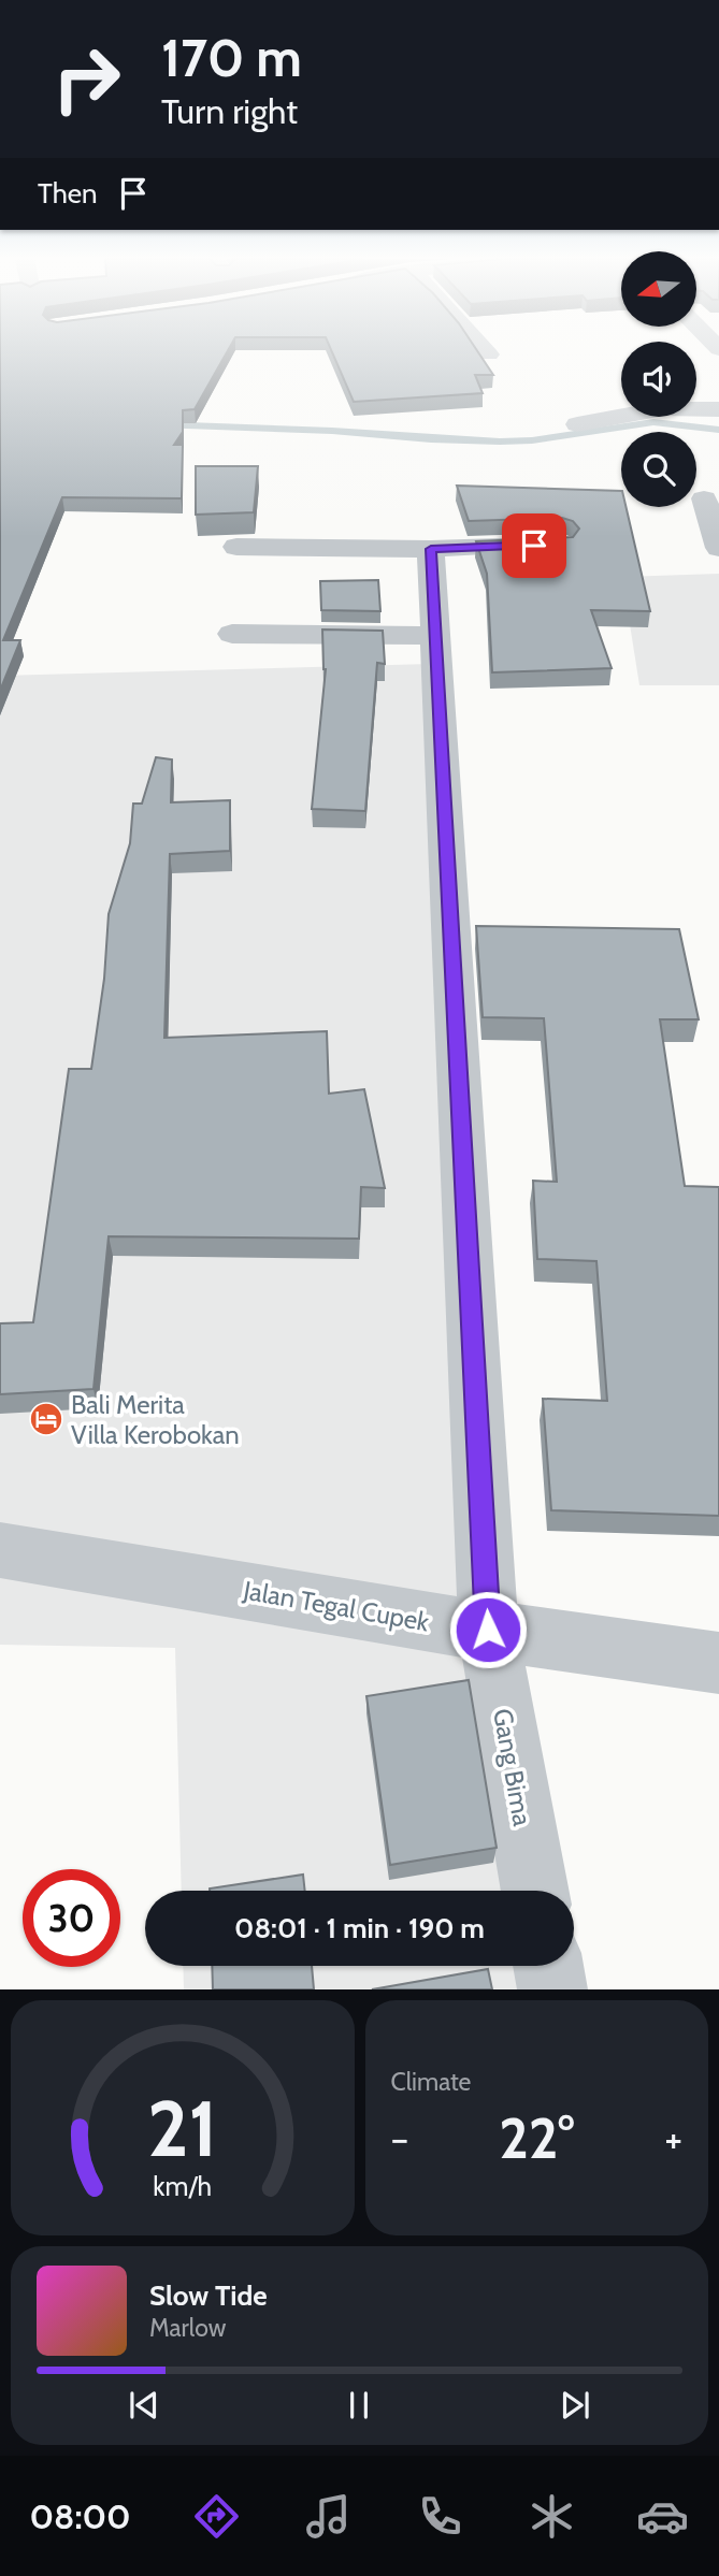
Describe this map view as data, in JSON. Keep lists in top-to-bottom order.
{
  "streets": {
    "street": ["Jalan Tegal Cupek", "Gang Bima"]
  },
  "crossings": [
    ["Jalan Tegal Cupek", "Gang Bima"]
  ],
  "places": {
    "hotel": ["Bali Merita Villa Kerobokan"]
  },
  "north": "left",
  "page": {
    "turn": ["170 m", "Turn right"],
    "then": "Then",
    "limit": "30",
    "trip": "08:01 · 1 min · 190 m",
    "tile": "Climate",
    "heat": ["−", "22°", "+"],
    "song": ["Slow Tide", "Marlow"],
    "tabs": "08:00",
    "gauge": ["21", "km/h"]
  }
}
